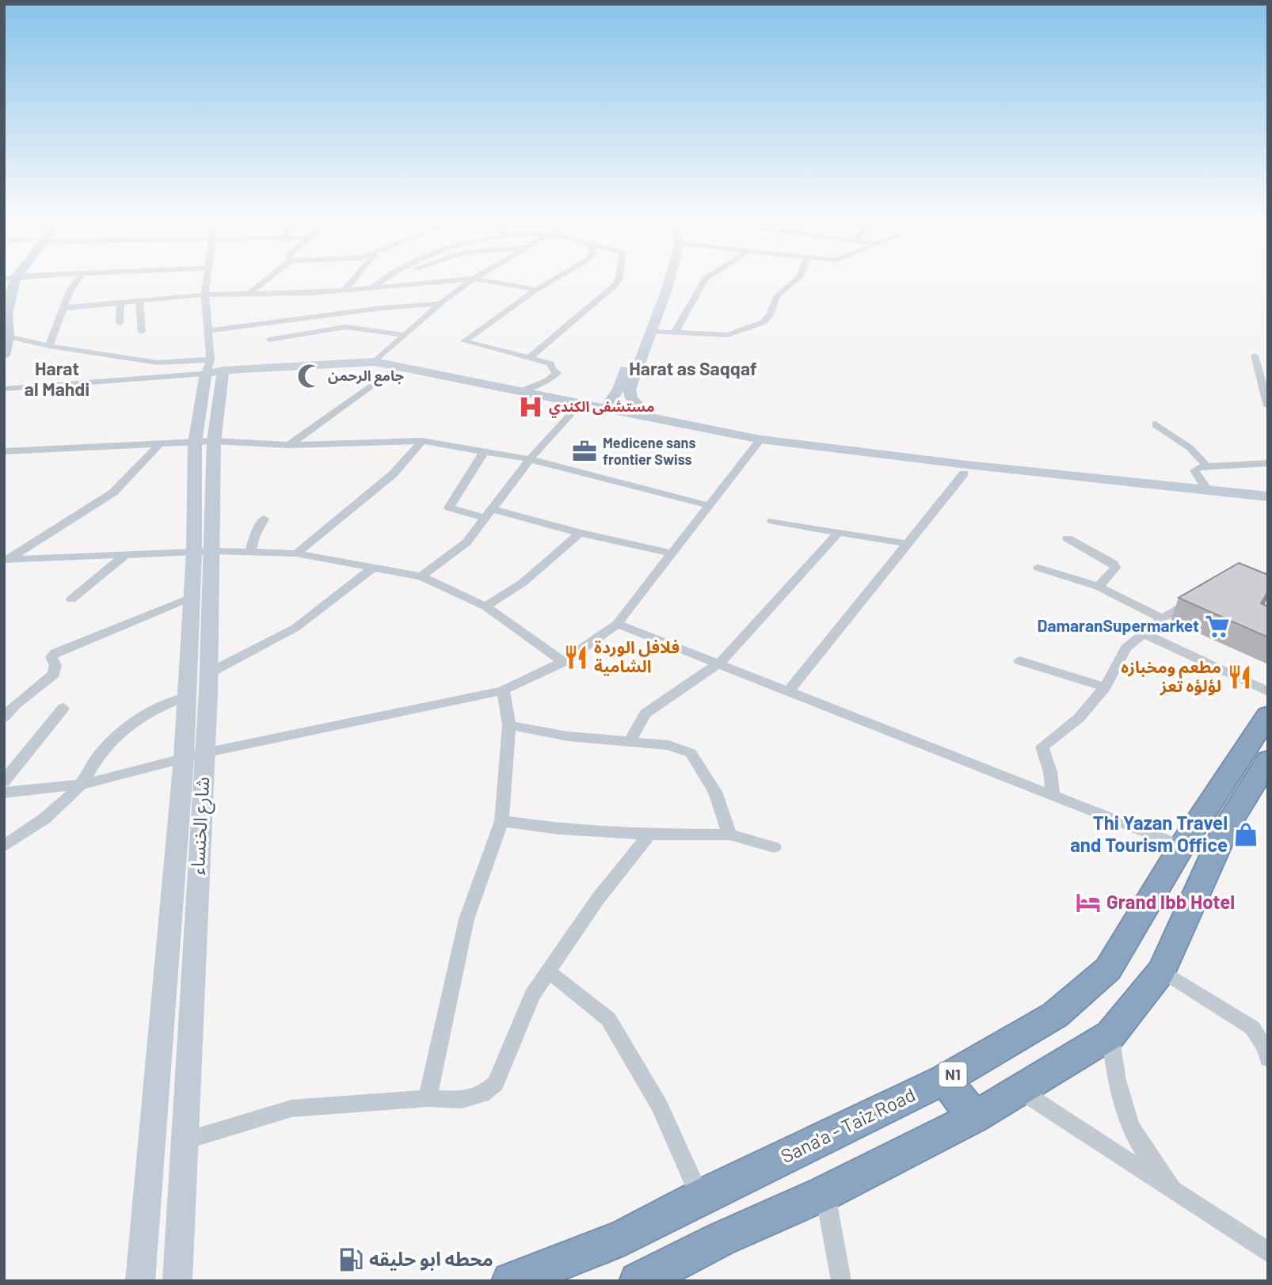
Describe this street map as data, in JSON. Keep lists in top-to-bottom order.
{
  "streets": {
    "highway": ["N1", "Sana'a - Taiz Road"],
    "street": ["شارع الخنساء"]
  },
  "districts": ["Harat al Mahdi", "Harat as Saqqaf"],
  "places": {
    "mosque": ["جامع الرحمن"],
    "hospital": ["مستشفى الكندي"],
    "office": ["Medicene sans frontier Swiss"],
    "supermarket": ["DamaranSupermarket"],
    "restaurant": ["فلافل الوردة الشامية", "مطعم ومخبازه لؤلؤه تعز"],
    "shop": ["Thi Yazan Travel and Tourism Office"],
    "hotel": ["Grand Ibb Hotel"],
    "fuel station": ["محطه ابو حليقه"]
  }
}
